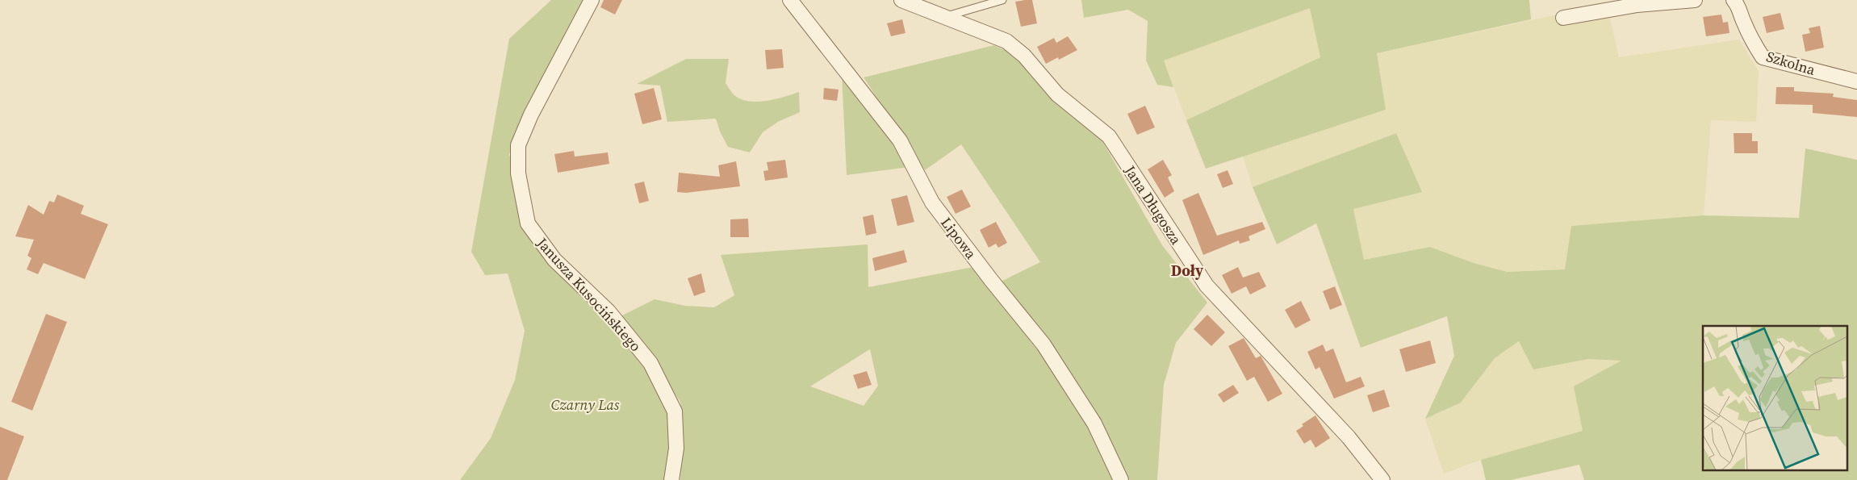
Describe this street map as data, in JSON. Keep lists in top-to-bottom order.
{
  "streets": {
    "street": [
      "Szkolna",
      "Jana Długosza",
      "Lipowa",
      "Janusza Kusocińskiego"
    ]
  },
  "districts": ["Doły"],
  "parks": ["Czarny Las"]
}
